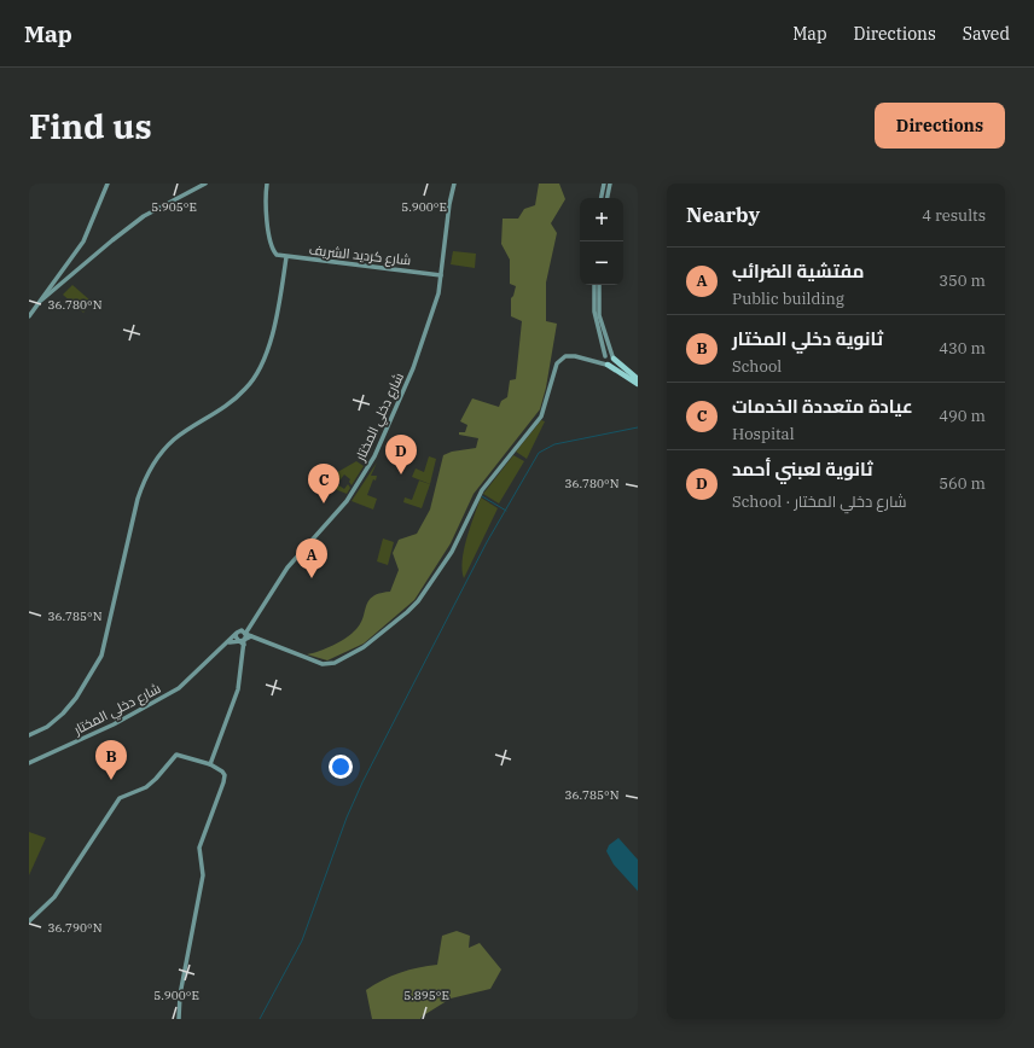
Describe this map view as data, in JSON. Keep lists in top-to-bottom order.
{
  "streets": {
    "street": ["شارع كرديد الشريف", "شارع دخلي المختار"]
  },
  "crossings": [
    ["شارع كرديد الشريف", "شارع دخلي المختار"]
  ],
  "page": {
    "header": "Map",
    "nav": ["Map", "Directions", "Saved"],
    "buttons": "Directions",
    "title": "Find us",
    "heading": ["Nearby", "4 results"],
    "map_buttons": ["+", "−"],
    "list": [
      {
        "mark": "A",
        "name": "مفتشية الضرائب",
        "note": "Public building",
        "value": "350 m"
      },
      {
        "mark": "B",
        "name": "ثانوية دخلي المختار",
        "note": "School",
        "value": "430 m"
      },
      {
        "mark": "C",
        "name": "عيادة متعددة الخدمات",
        "note": "Hospital",
        "value": "490 m"
      },
      {
        "mark": "D",
        "name": "ثانوية لعبني أحمد",
        "note": "School · شارع دخلي المختار",
        "value": "560 m"
      }
    ],
    "pins": [
      "D",
      "C",
      "A",
      "B"
    ]
  },
  "coordinates": [
    "5.905°E",
    "5.900°E",
    "36.780°N",
    "36.785°N",
    "36.790°N",
    "5.895°E"
  ]
}
